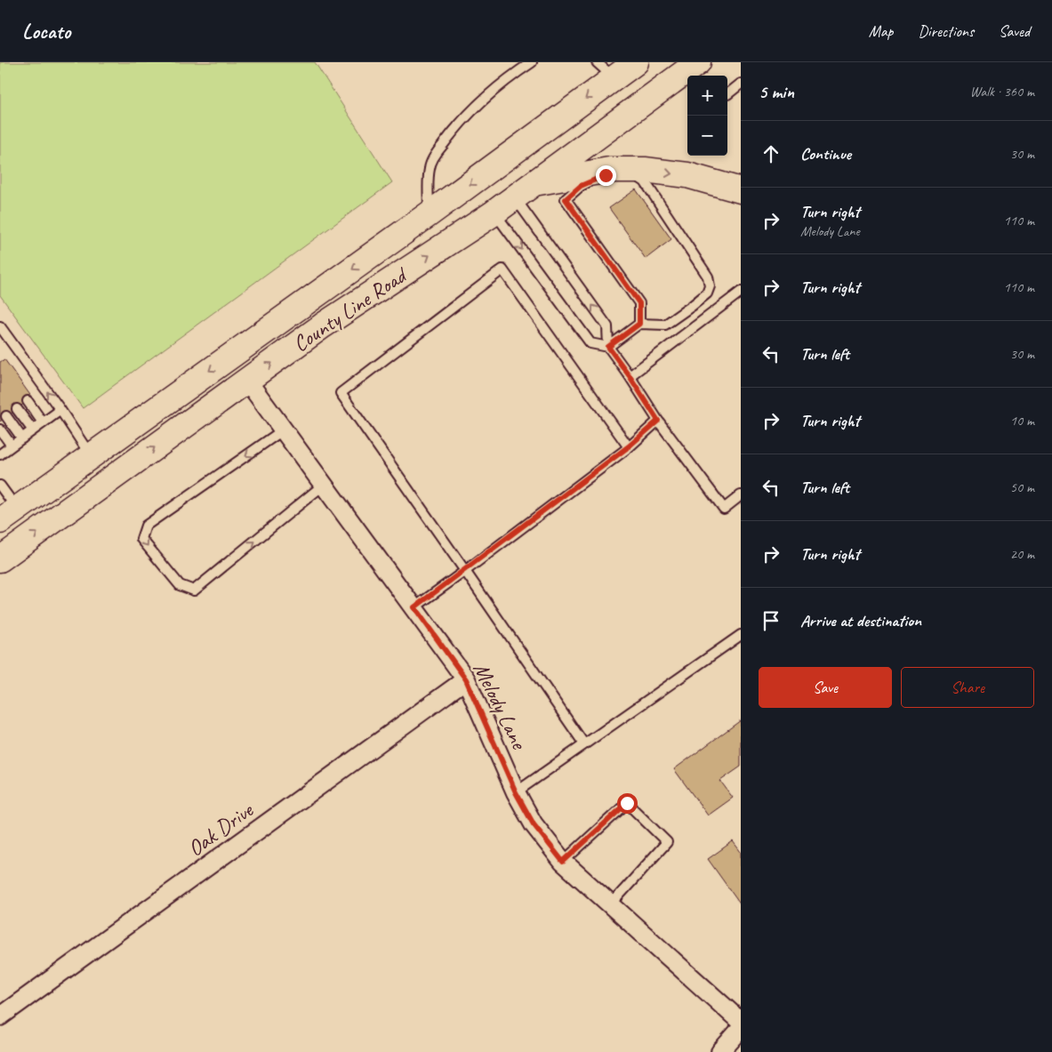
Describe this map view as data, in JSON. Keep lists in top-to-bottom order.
{
  "streets": {
    "main road": ["County Line Road"],
    "street": ["Melody Lane", "Oak Drive"]
  },
  "crossings": [
    ["County Line Road", "Melody Lane"],
    ["Melody Lane", "Oak Drive"]
  ],
  "page": {
    "header": "Locato",
    "nav": ["Map", "Directions", "Saved"],
    "heading": ["5 min", "Walk · 360 m"],
    "map_buttons": ["+", "−"],
    "list": [
      ["Continue", "30 m"],
      ["Turn right", "Melody Lane", "110 m"],
      ["Turn right", "110 m"],
      ["Turn left", "30 m"],
      ["Turn right", "10 m"],
      ["Turn left", "50 m"],
      ["Turn right", "20 m"],
      "Arrive at destination"
    ],
    "buttons": ["Save", "Share"]
  }
}
